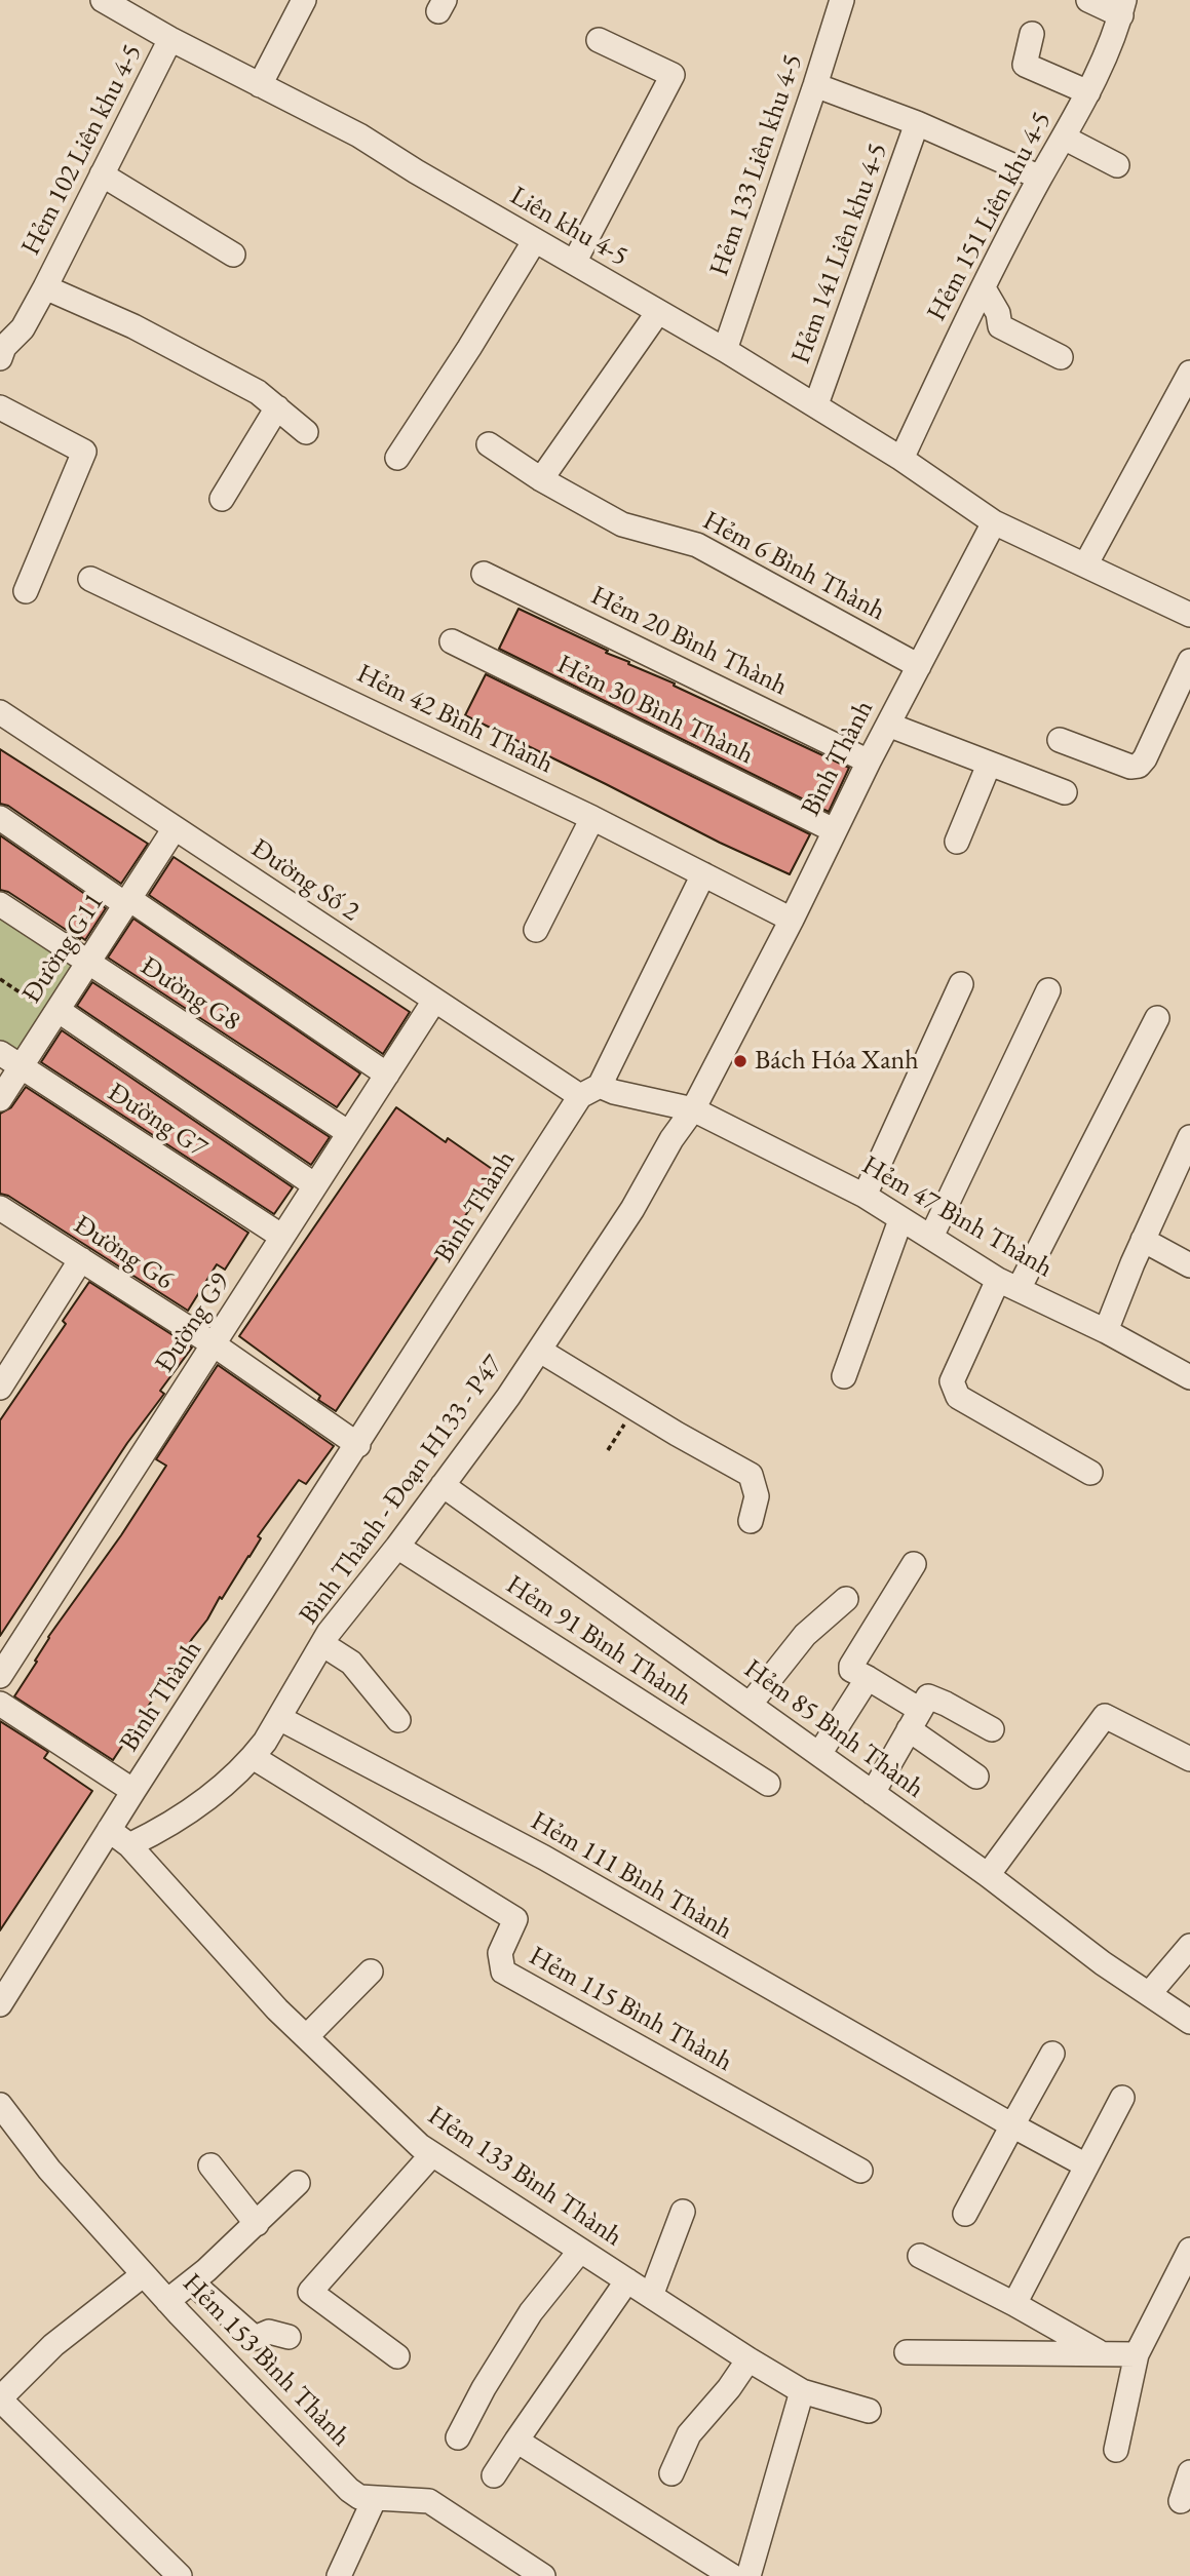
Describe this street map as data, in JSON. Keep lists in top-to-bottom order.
{
  "streets": {
    "street": [
      "Hẻm 102 Liên khu 4-5",
      "Hẻm 133 Liên khu 4-5",
      "Hẻm 151 Liên khu 4-5",
      "Liên khu 4-5",
      "Hẻm 141 Liên khu 4-5",
      "Hẻm 6 Bình Thành",
      "Hẻm 20 Bình Thành",
      "Hẻm 30 Bình Thành",
      "Hẻm 42 Bình Thành",
      "Bình Thành",
      "Đường Số 2",
      "Đường G11",
      "Đường G8",
      "Đường G7",
      "Hẻm 47 Bình Thành",
      "Đường G6",
      "Đường G9",
      "Bình Thành - Đoạn H133 - P47",
      "Hẻm 91 Bình Thành",
      "Hẻm 85 Bình Thành",
      "Hẻm 111 Bình Thành",
      "Hẻm 115 Bình Thành",
      "Hẻm 133 Bình Thành",
      "Hẻm 153 Bình Thành"
    ]
  },
  "crossings": [
    ["Hẻm 102 Liên khu 4-5", "Liên khu 4-5"],
    ["Hẻm 133 Liên khu 4-5", "Liên khu 4-5"],
    ["Hẻm 151 Liên khu 4-5", "Liên khu 4-5"],
    ["Liên khu 4-5", "Hẻm 141 Liên khu 4-5"],
    ["Liên khu 4-5", "Bình Thành"],
    ["Hẻm 6 Bình Thành", "Bình Thành"],
    ["Hẻm 20 Bình Thành", "Bình Thành"],
    ["Hẻm 30 Bình Thành", "Bình Thành"],
    ["Hẻm 42 Bình Thành", "Bình Thành"],
    ["Bình Thành", "Đường Số 2"],
    ["Bình Thành", "Hẻm 47 Bình Thành"],
    ["Bình Thành", "Đường G6"],
    ["Bình Thành", "Bình Thành - Đoạn H133 - P47"],
    ["Đường Số 2", "Đường G11"],
    ["Đường Số 2", "Đường G9"],
    ["Đường G11", "Đường G8"],
    ["Đường G11", "Đường G7"],
    ["Đường G8", "Đường G9"],
    ["Đường G7", "Đường G9"],
    ["Hẻm 47 Bình Thành", "Bình Thành - Đoạn H133 - P47"],
    ["Đường G6", "Đường G9"],
    ["Bình Thành - Đoạn H133 - P47", "Hẻm 91 Bình Thành"],
    ["Bình Thành - Đoạn H133 - P47", "Hẻm 85 Bình Thành"],
    ["Bình Thành - Đoạn H133 - P47", "Hẻm 111 Bình Thành"],
    ["Bình Thành - Đoạn H133 - P47", "Hẻm 115 Bình Thành"],
    ["Bình Thành - Đoạn H133 - P47", "Hẻm 133 Bình Thành"]
  ],
  "places": ["Bách Hóa Xanh"]
}
